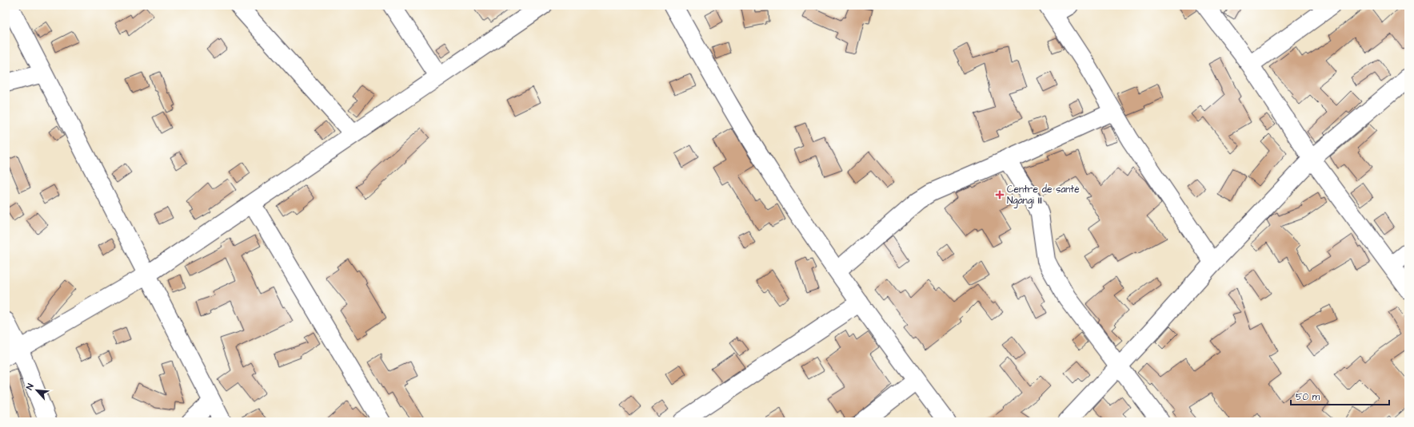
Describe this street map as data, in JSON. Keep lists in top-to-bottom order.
{
  "places": {
    "health": ["Centre de santé Ngangi III"]
  },
  "scale_bar": "50 m",
  "north": "top left"
}
